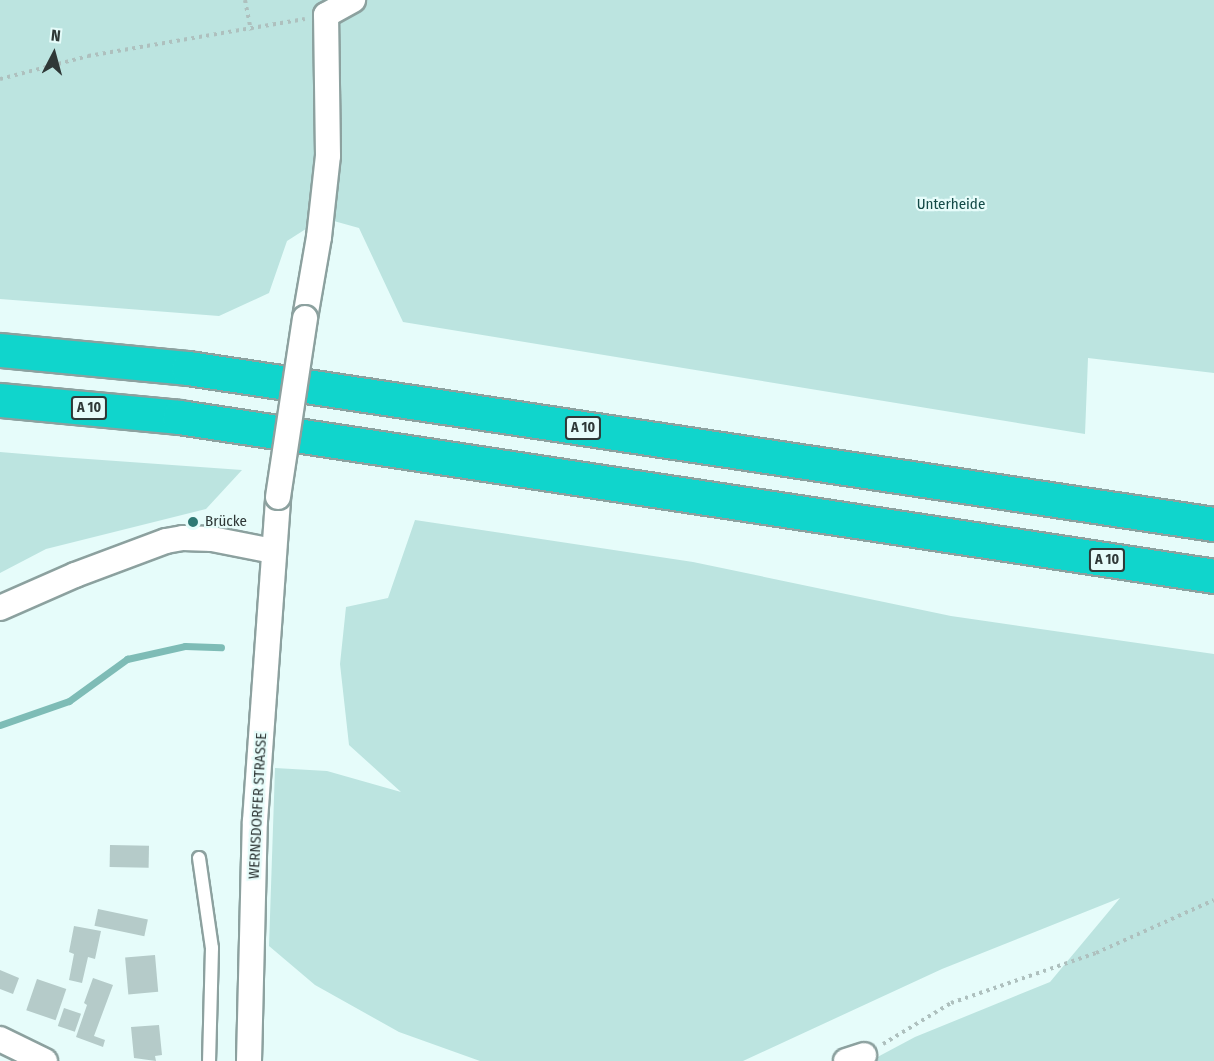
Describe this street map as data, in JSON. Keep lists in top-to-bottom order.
{
  "streets": {
    "highway": ["A 10"],
    "street": ["WERNSDORFER STRASSE"]
  },
  "parks": ["Unterheide"],
  "places": ["Brücke"],
  "north": "top"
}
